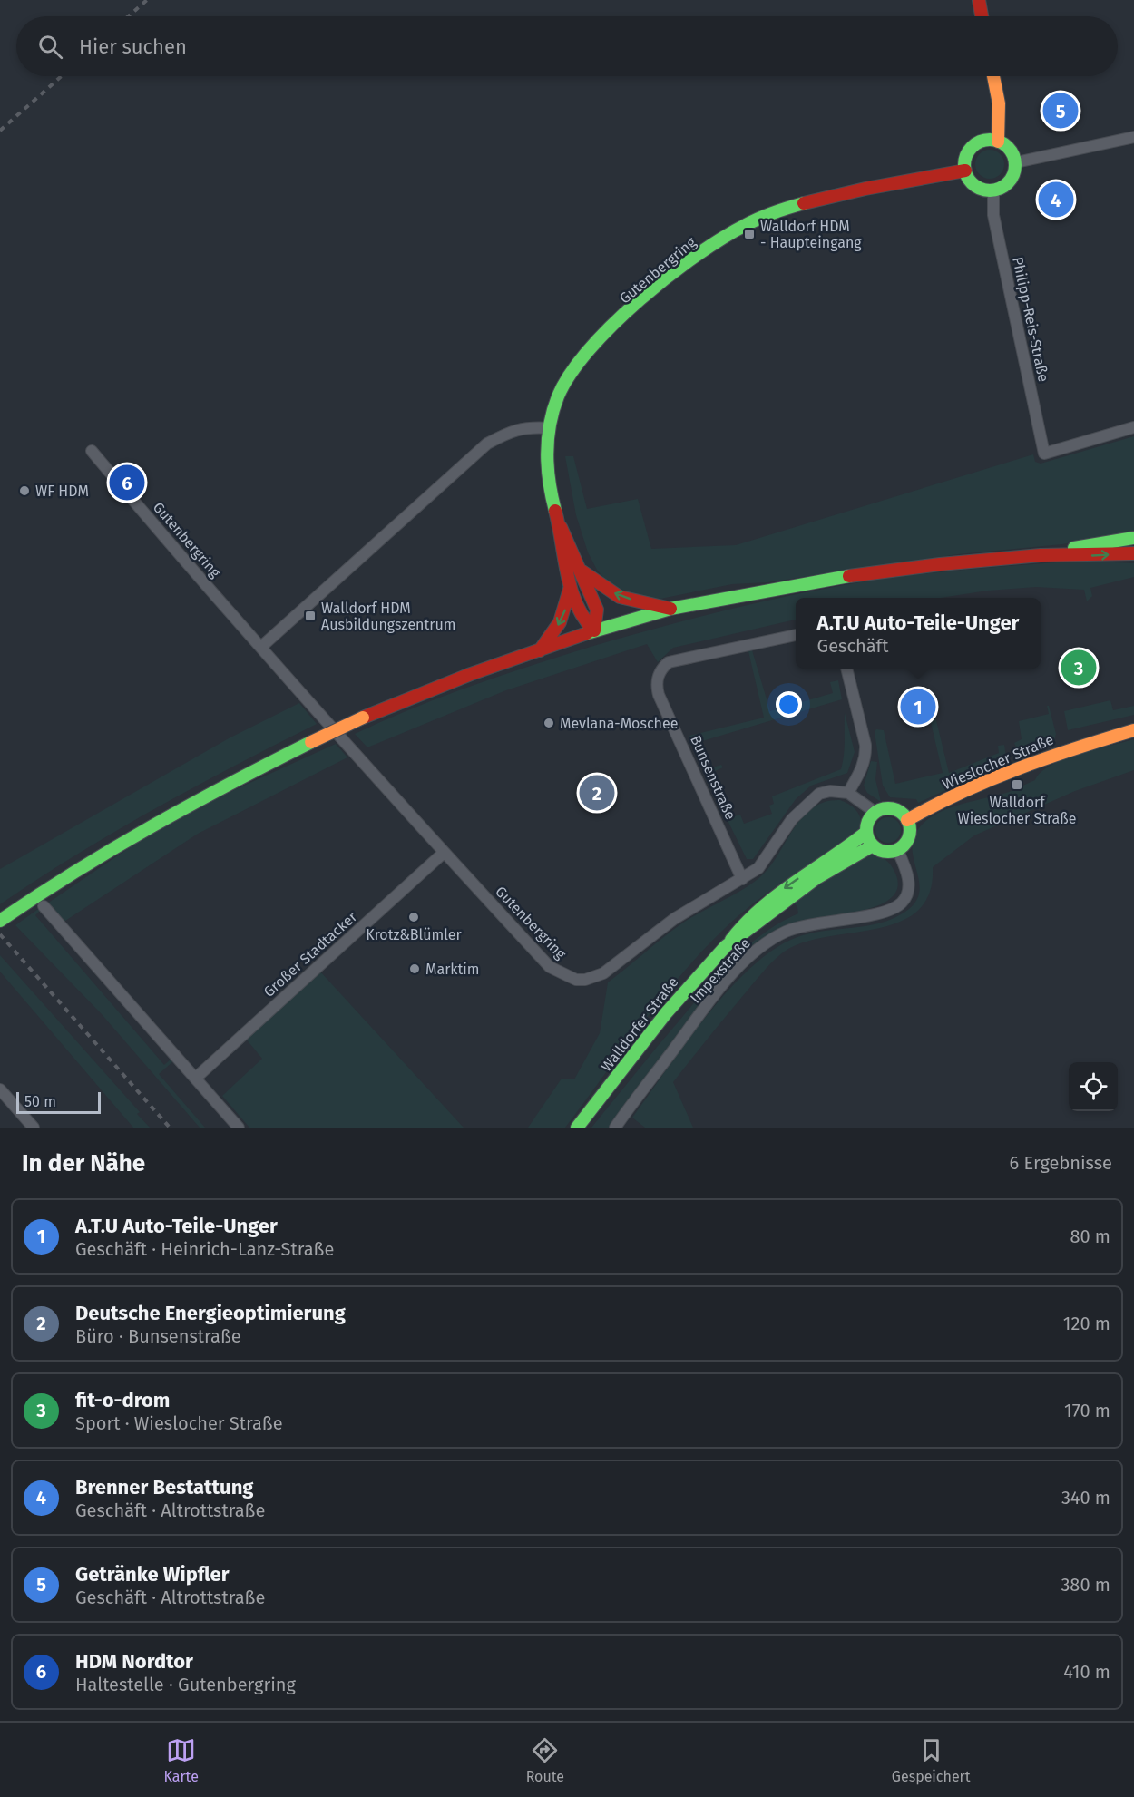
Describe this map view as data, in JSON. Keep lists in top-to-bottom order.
{
  "streets": {
    "street": [
      "Gutenbergring",
      "Philipp-Reis-Straße",
      "Wieslocher Straße",
      "Bunsenstraße",
      "Großer Stadtacker",
      "Impexstraße",
      "Walldorfer Straße"
    ]
  },
  "crossings": [
    ["Gutenbergring", "Philipp-Reis-Straße"],
    ["Gutenbergring", "Bunsenstraße"],
    ["Gutenbergring", "Großer Stadtacker"],
    ["Wieslocher Straße", "Impexstraße"],
    ["Wieslocher Straße", "Walldorfer Straße"],
    ["Impexstraße", "Walldorfer Straße"]
  ],
  "places": {
    "transit": ["Walldorf HDM - Haupteingang", "Walldorf HDM Ausbildungszentrum", "Walldorf Wieslocher Straße"],
    "other": [
      "WF HDM",
      "Mevlana-Moschee",
      "Krotz&Blümler",
      "Marktim"
    ]
  },
  "scale_bar": "50 m",
  "page": {
    "search": "Hier suchen",
    "pins": [
      "5",
      "4",
      "6",
      "3",
      "1",
      "2"
    ],
    "popup": ["A.T.U Auto-Teile-Unger", "Geschäft"],
    "scale": "50 m",
    "heading": ["In der Nähe", "6 Ergebnisse"],
    "list": [
      {
        "mark": "1",
        "name": "A.T.U Auto-Teile-Unger",
        "note": "Geschäft · Heinrich-Lanz-Straße",
        "value": "80 m"
      },
      {
        "mark": "2",
        "name": "Deutsche Energieoptimierung",
        "note": "Büro · Bunsenstraße",
        "value": "120 m"
      },
      {
        "mark": "3",
        "name": "fit-o-drom",
        "note": "Sport · Wieslocher Straße",
        "value": "170 m"
      },
      {
        "mark": "4",
        "name": "Brenner Bestattung",
        "note": "Geschäft · Altrottstraße",
        "value": "340 m"
      },
      {
        "mark": "5",
        "name": "Getränke Wipfler",
        "note": "Geschäft · Altrottstraße",
        "value": "380 m"
      },
      {
        "mark": "6",
        "name": "HDM Nordtor",
        "note": "Haltestelle · Gutenbergring",
        "value": "410 m"
      }
    ],
    "nav": ["Karte", "Route", "Gespeichert"]
  }
}
